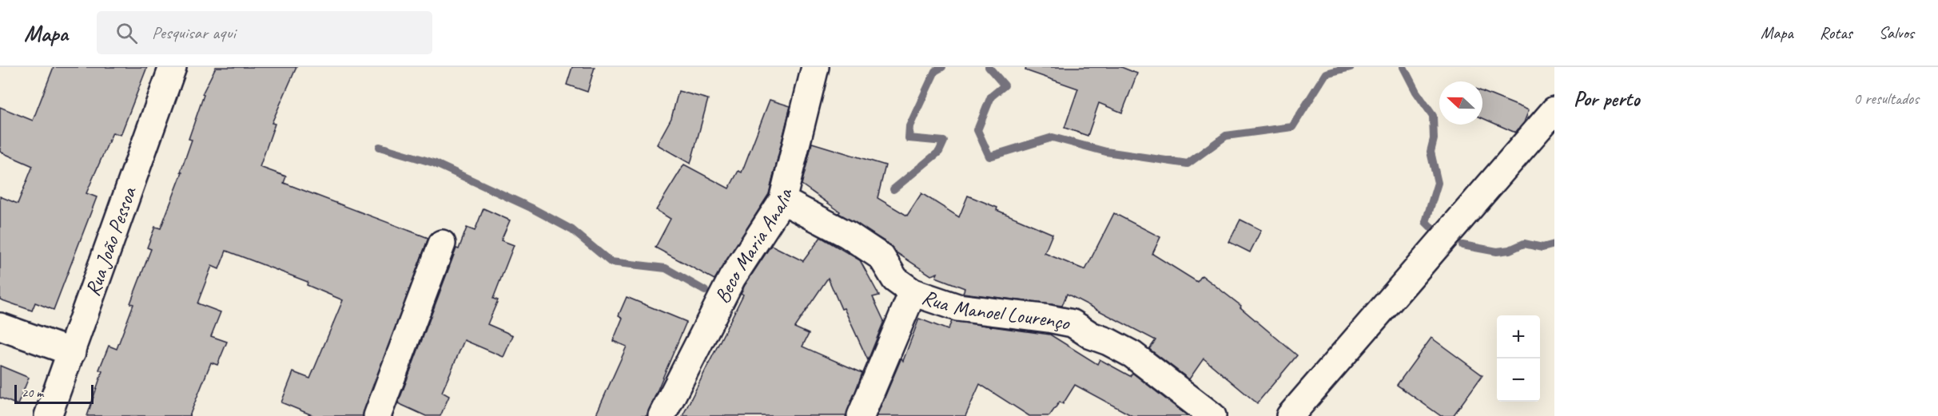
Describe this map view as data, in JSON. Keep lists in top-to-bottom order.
{
  "streets": {
    "street": ["Rua João Pessoa", "Beco Maria Analia", "Rua Manoel Lourenço"]
  },
  "crossings": [
    ["Beco Maria Analia", "Rua Manoel Lourenço"]
  ],
  "scale_bar": "20 m",
  "north": "left",
  "page": {
    "header": "Mapa",
    "search": "Pesquisar aqui",
    "nav": ["Mapa", "Rotas", "Salvos"],
    "heading": ["Por perto", "0 resultados"],
    "map_buttons": ["+", "−"],
    "scale": "20 m"
  }
}
